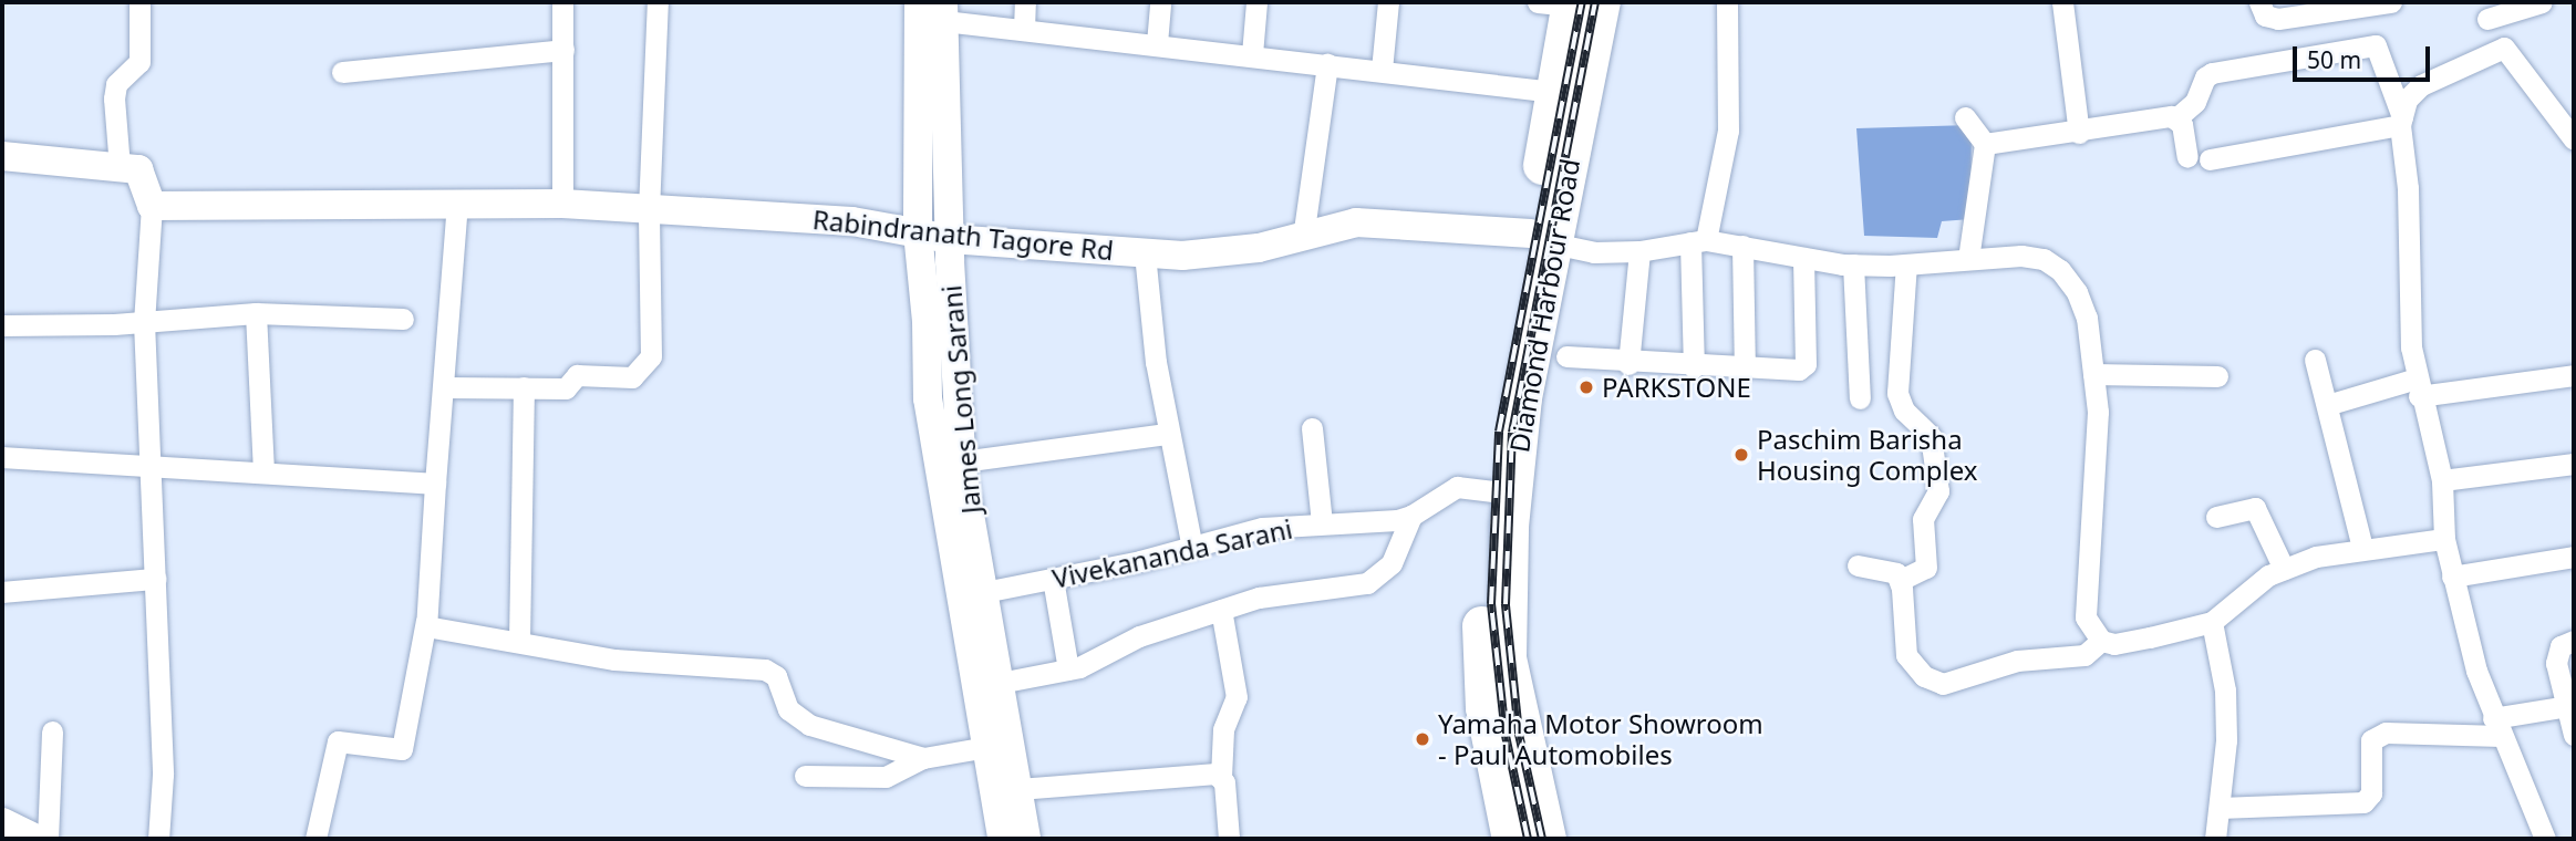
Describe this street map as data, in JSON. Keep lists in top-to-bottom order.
{
  "streets": {
    "highway": ["Diamond Harbour Road"],
    "main road": ["Rabindranath Tagore Rd", "James Long Sarani"],
    "street": ["Vivekananda Sarani"]
  },
  "crossings": [
    ["Rabindranath Tagore Rd", "Diamond Harbour Road"],
    ["Rabindranath Tagore Rd", "James Long Sarani"],
    ["Diamond Harbour Road", "Vivekananda Sarani"],
    ["James Long Sarani", "Vivekananda Sarani"]
  ],
  "places": ["PARKSTONE", "Paschim Barisha Housing Complex", "Yamaha Motor Showroom - Paul Automobiles"],
  "scale_bar": "50 m"
}
